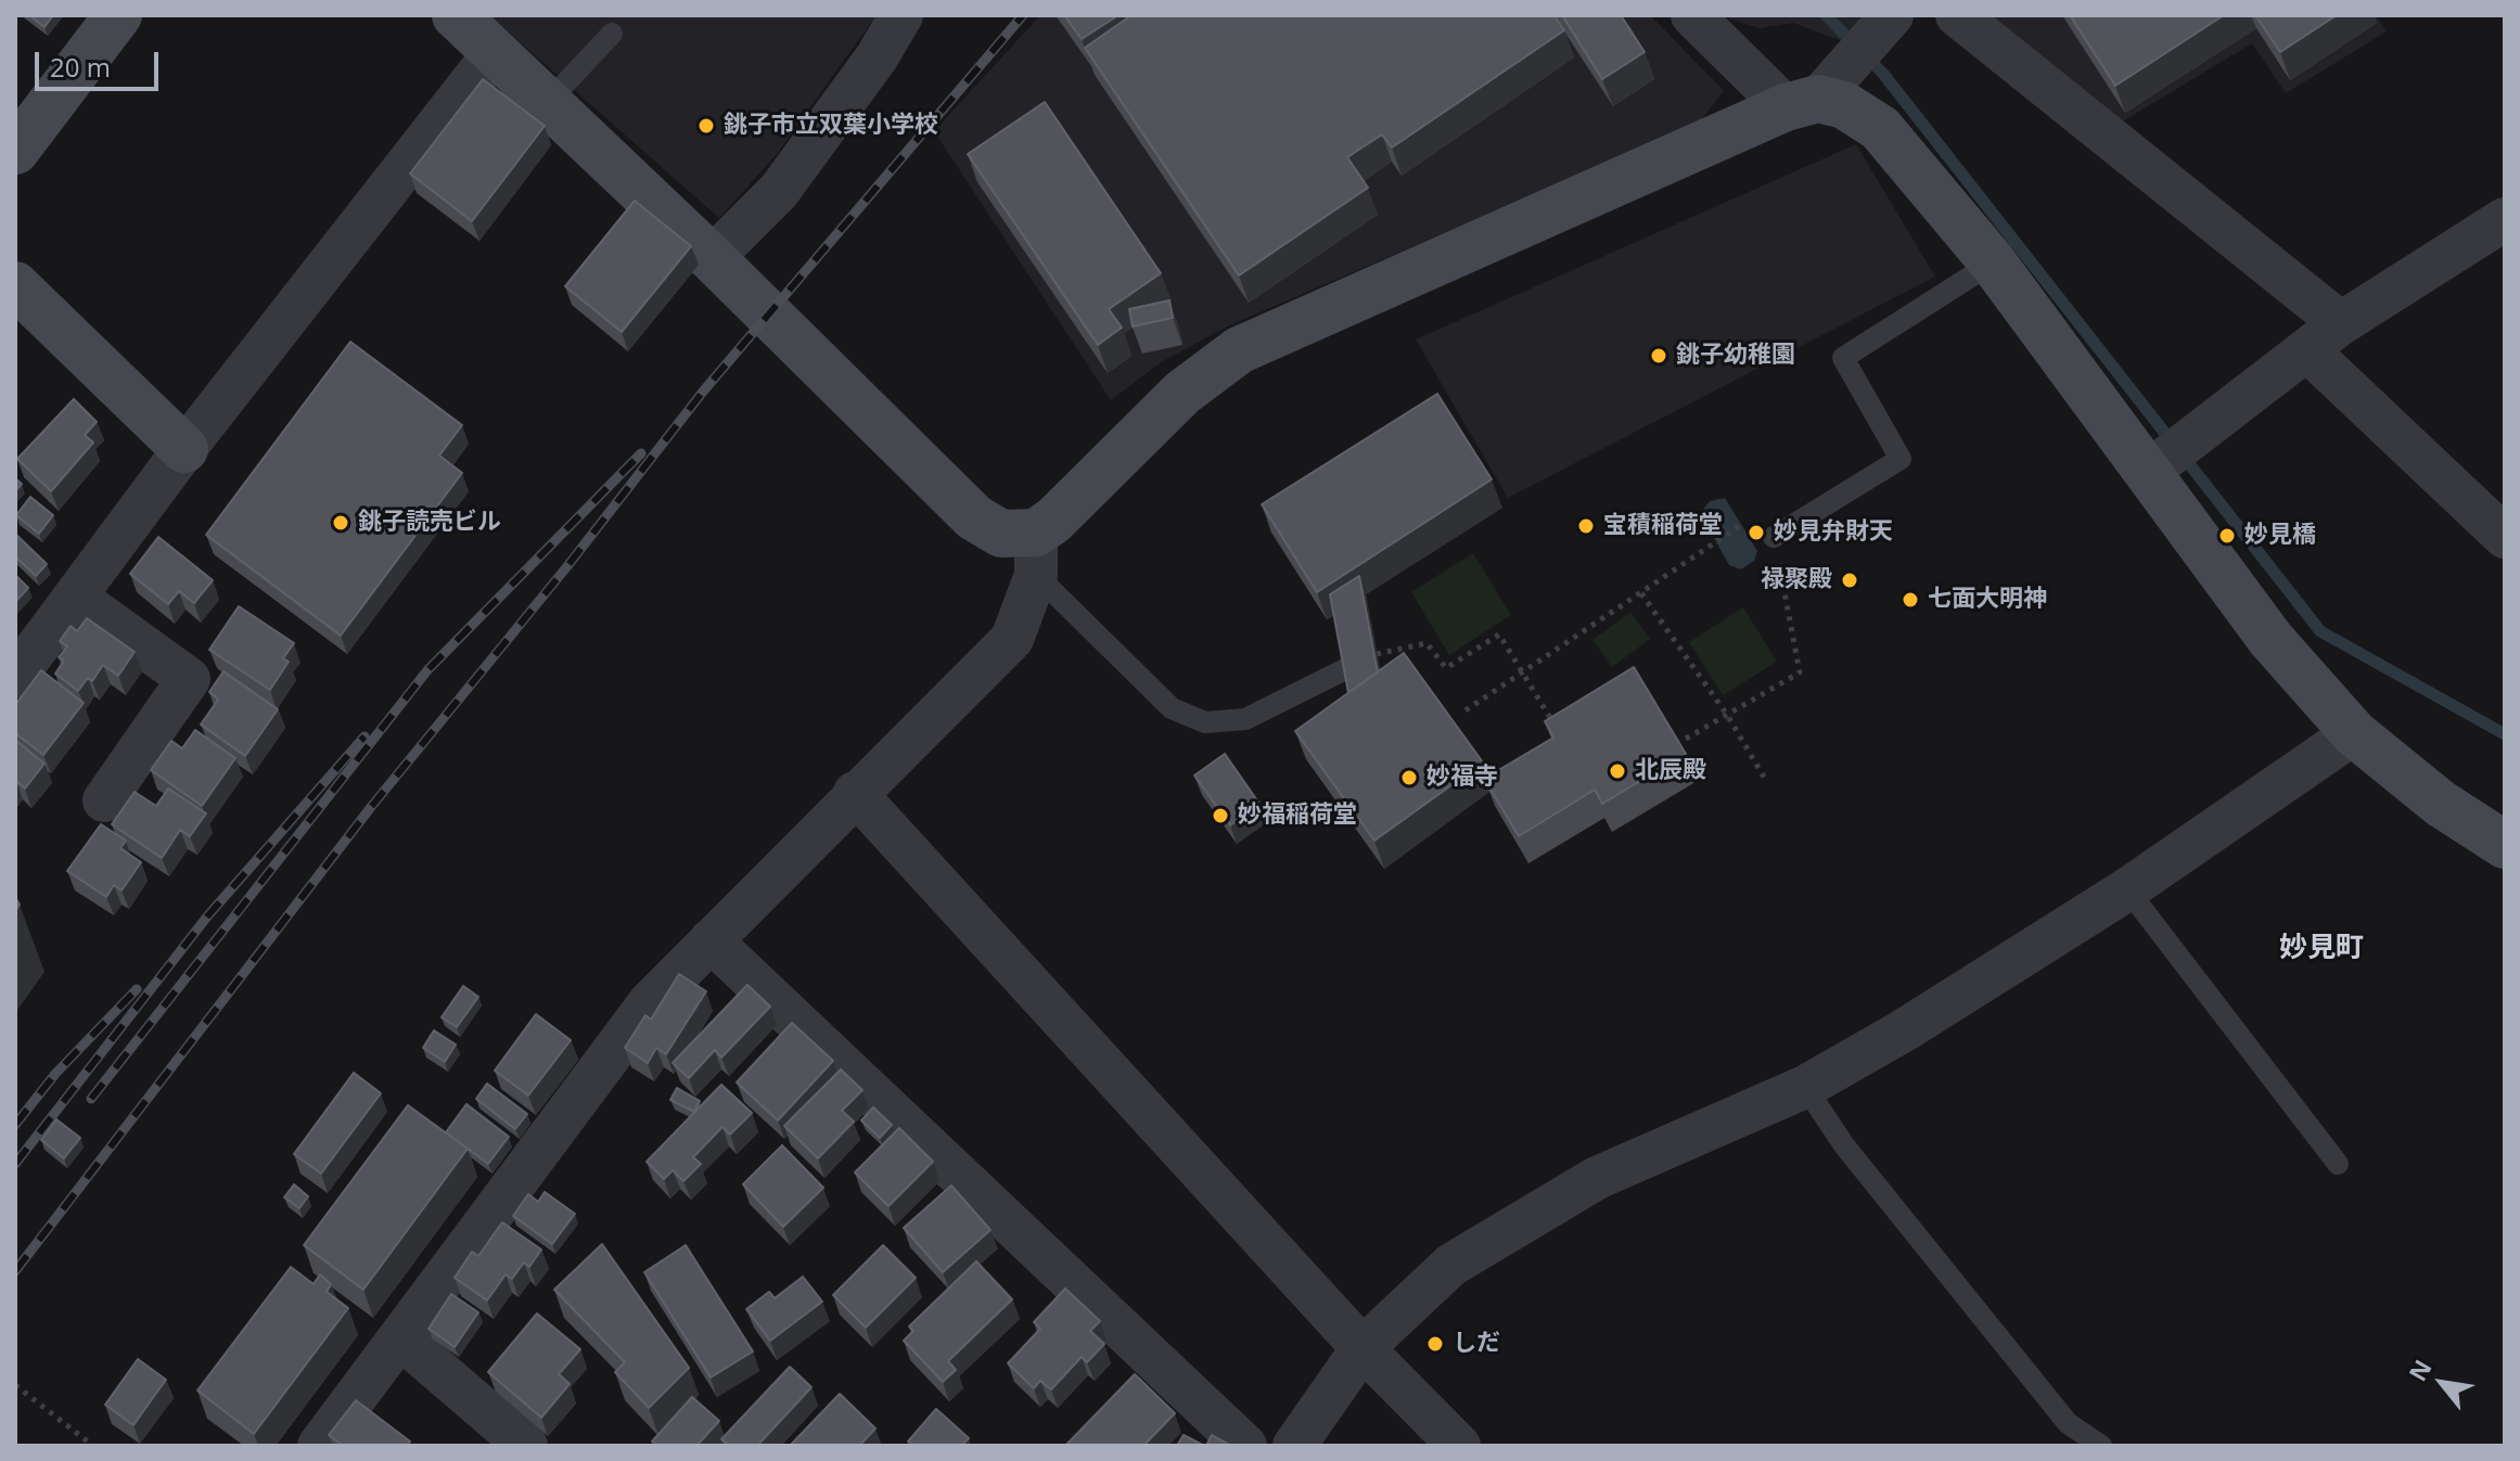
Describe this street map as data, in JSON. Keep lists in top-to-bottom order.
{
  "districts": ["妙見町"],
  "places": [
    "銚子市立双葉小学校",
    "銚子幼稚園",
    "銚子読売ビル",
    "宝積稲荷堂",
    "妙見弁財天",
    "妙見橋",
    "禄聚殿",
    "七面大明神",
    "北辰殿",
    "妙福寺",
    "妙福稲荷堂",
    "しだ"
  ],
  "scale_bar": "20 m",
  "north": "top left"
}
